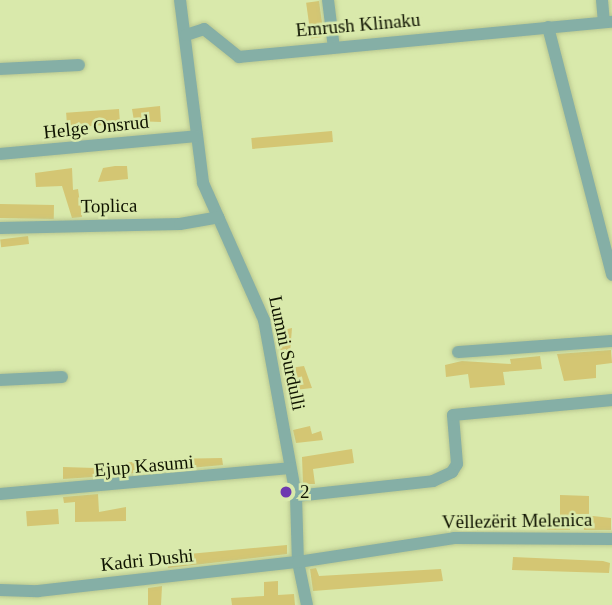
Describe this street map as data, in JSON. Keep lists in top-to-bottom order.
{
  "streets": {
    "street": [
      "Emrush Klinaku",
      "Helge Onsrud",
      "Toplica",
      "Lumni Surdulli",
      "Ejup Kasumi",
      "Vëllezërit Melenica",
      "Kadri Dushi"
    ]
  },
  "crossings": [
    ["Emrush Klinaku", "Lumni Surdulli"],
    ["Helge Onsrud", "Lumni Surdulli"],
    ["Toplica", "Lumni Surdulli"],
    ["Lumni Surdulli", "Ejup Kasumi"],
    ["Lumni Surdulli", "Vëllezërit Melenica"],
    ["Lumni Surdulli", "Kadri Dushi"],
    ["Vëllezërit Melenica", "Kadri Dushi"]
  ],
  "places": ["2"]
}
